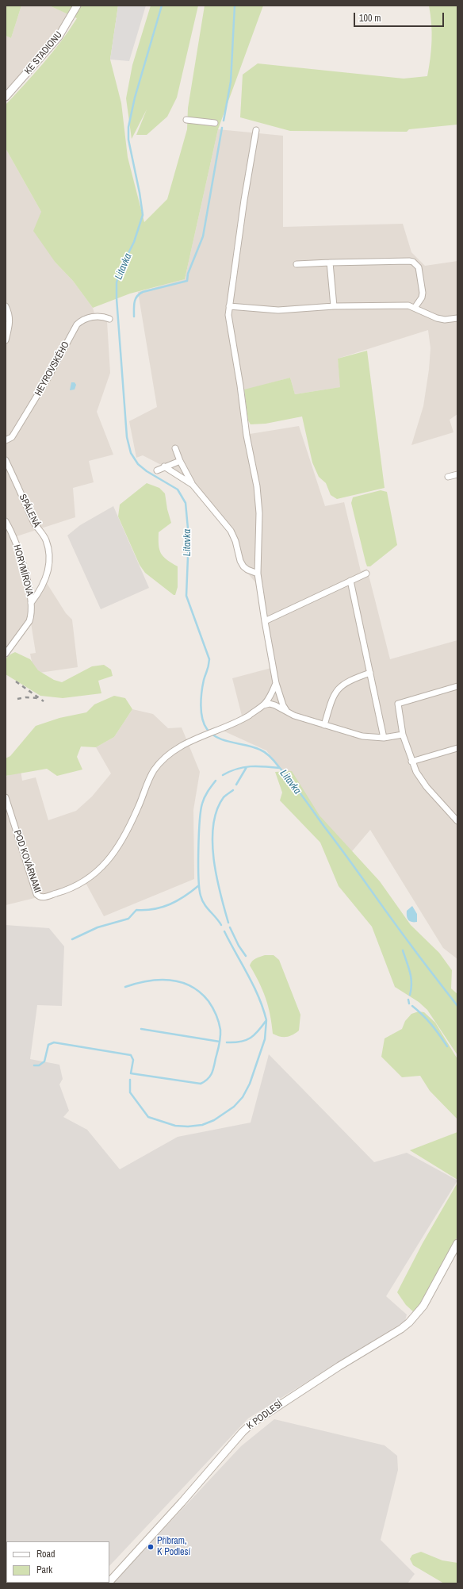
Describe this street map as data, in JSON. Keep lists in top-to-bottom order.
{
  "streets": {
    "street": [
      "KE STADIONU",
      "HEYROVSKÉHO",
      "SPÁLENÁ",
      "HORYMÍROVA",
      "POD KOVÁRNAMI",
      "K PODLESÍ"
    ]
  },
  "crossings": [
    ["SPÁLENÁ", "HORYMÍROVA"]
  ],
  "water": ["Litavka"],
  "places": ["Příbram, K Podlesí"],
  "legend": ["Road", "Park"],
  "scale_bar": "100 m"
}
